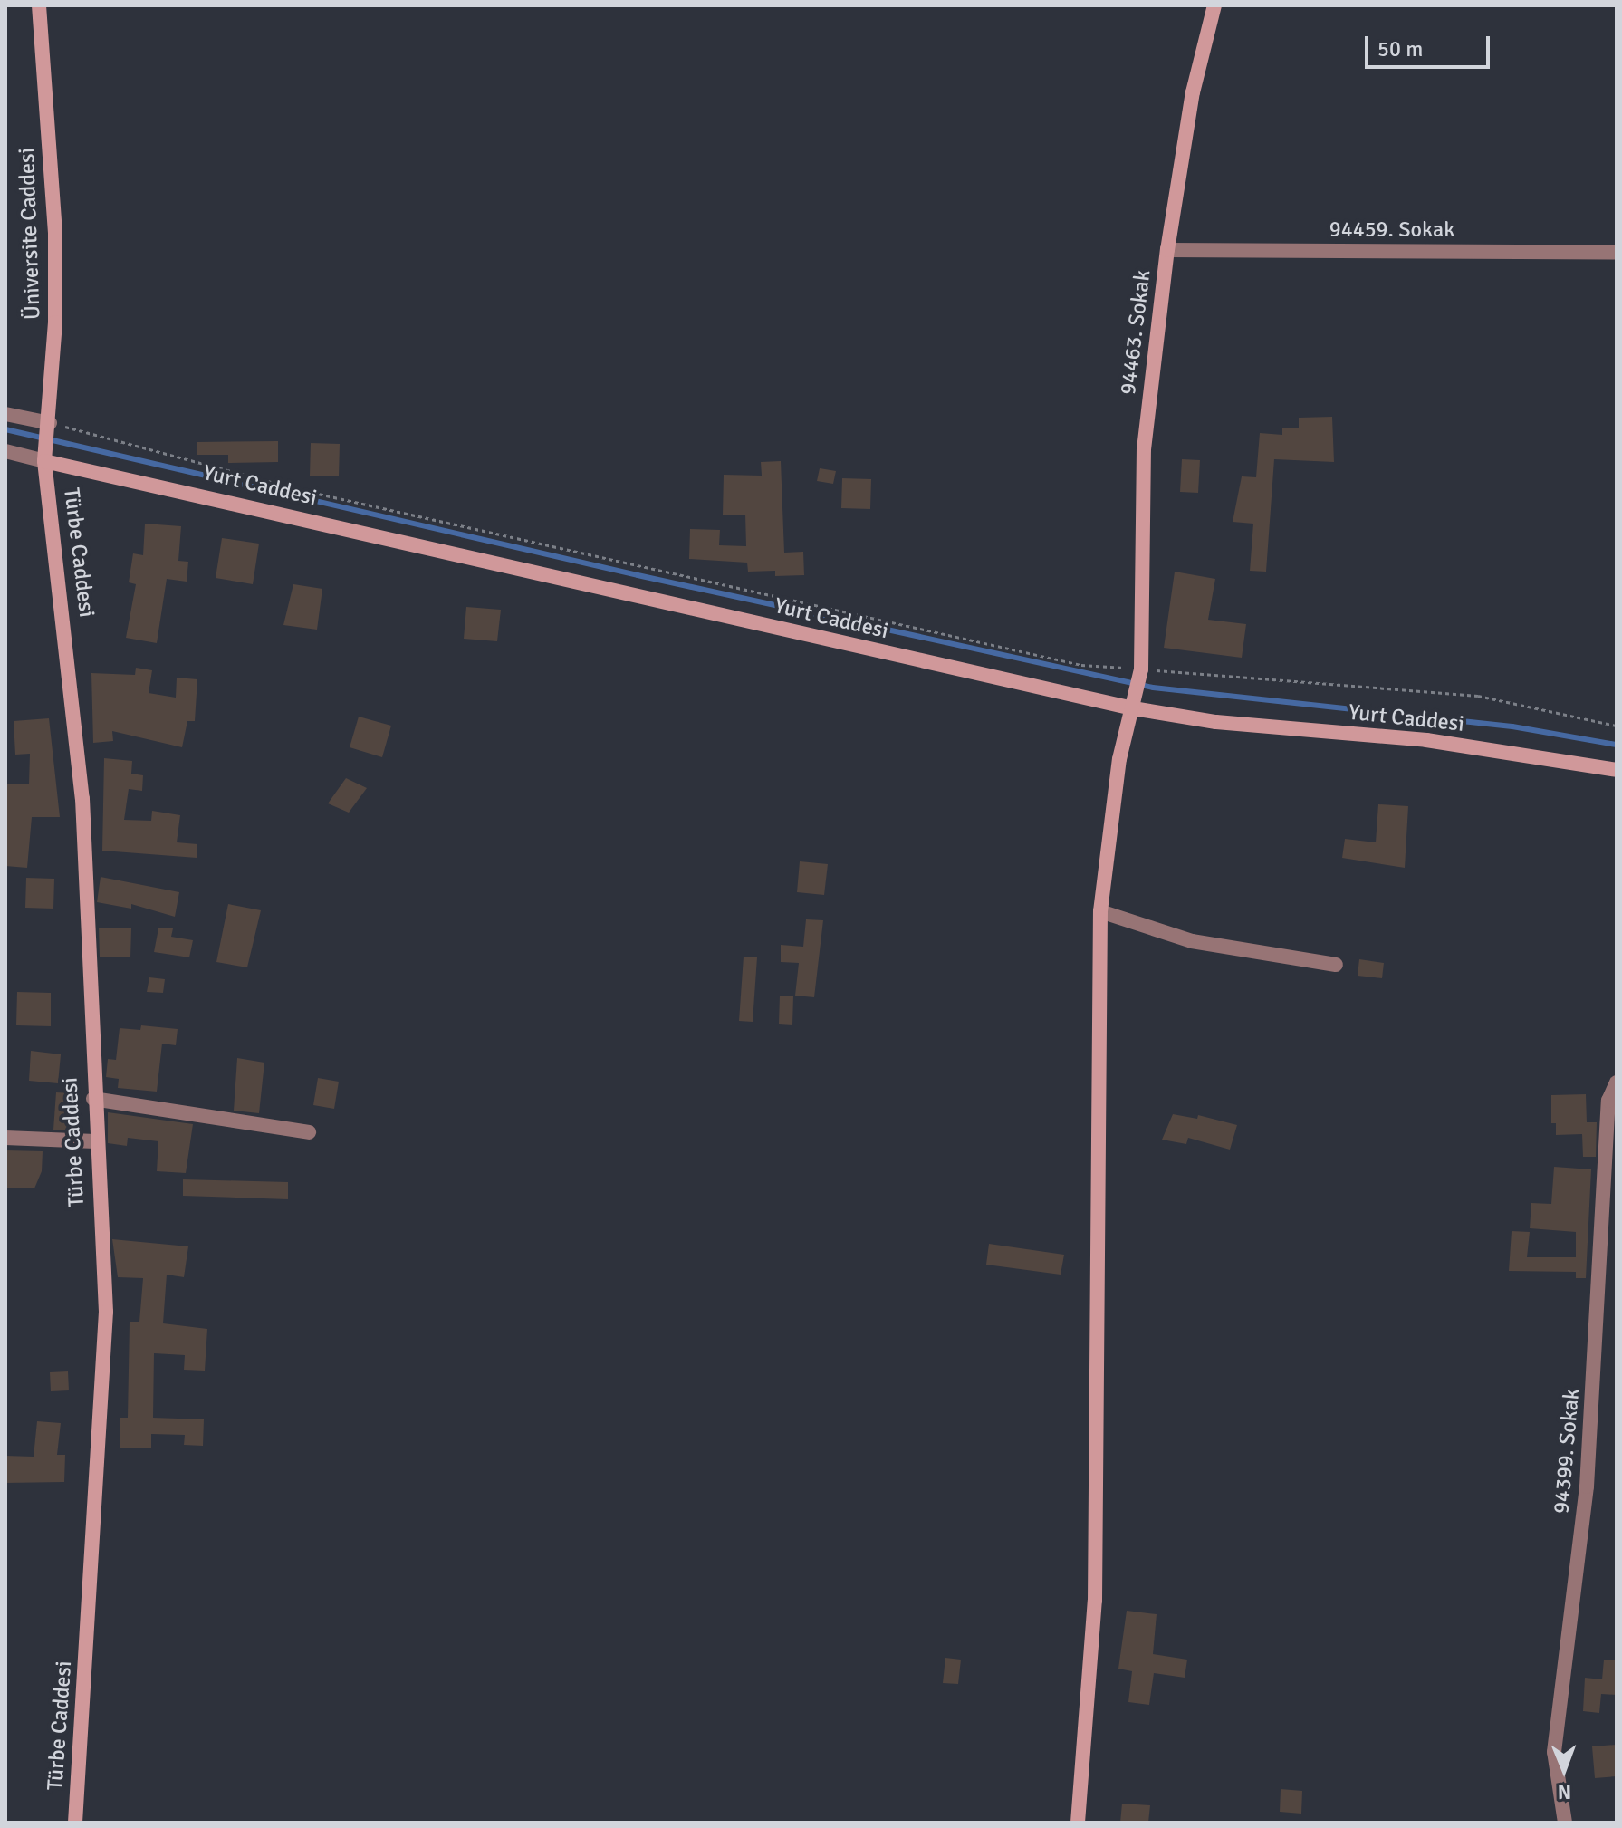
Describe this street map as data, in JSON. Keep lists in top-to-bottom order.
{
  "streets": {
    "street": [
      "94459. Sokak",
      "Üniversite Caddesi",
      "94463. Sokak",
      "Yurt Caddesi",
      "Türbe Caddesi",
      "94399. Sokak"
    ]
  },
  "crossings": [
    ["94459. Sokak", "94463. Sokak"],
    ["Üniversite Caddesi", "Yurt Caddesi"],
    ["Üniversite Caddesi", "Türbe Caddesi"],
    ["94463. Sokak", "Yurt Caddesi"],
    ["Yurt Caddesi", "Türbe Caddesi"]
  ],
  "scale_bar": "50 m",
  "north": "bottom"
}
